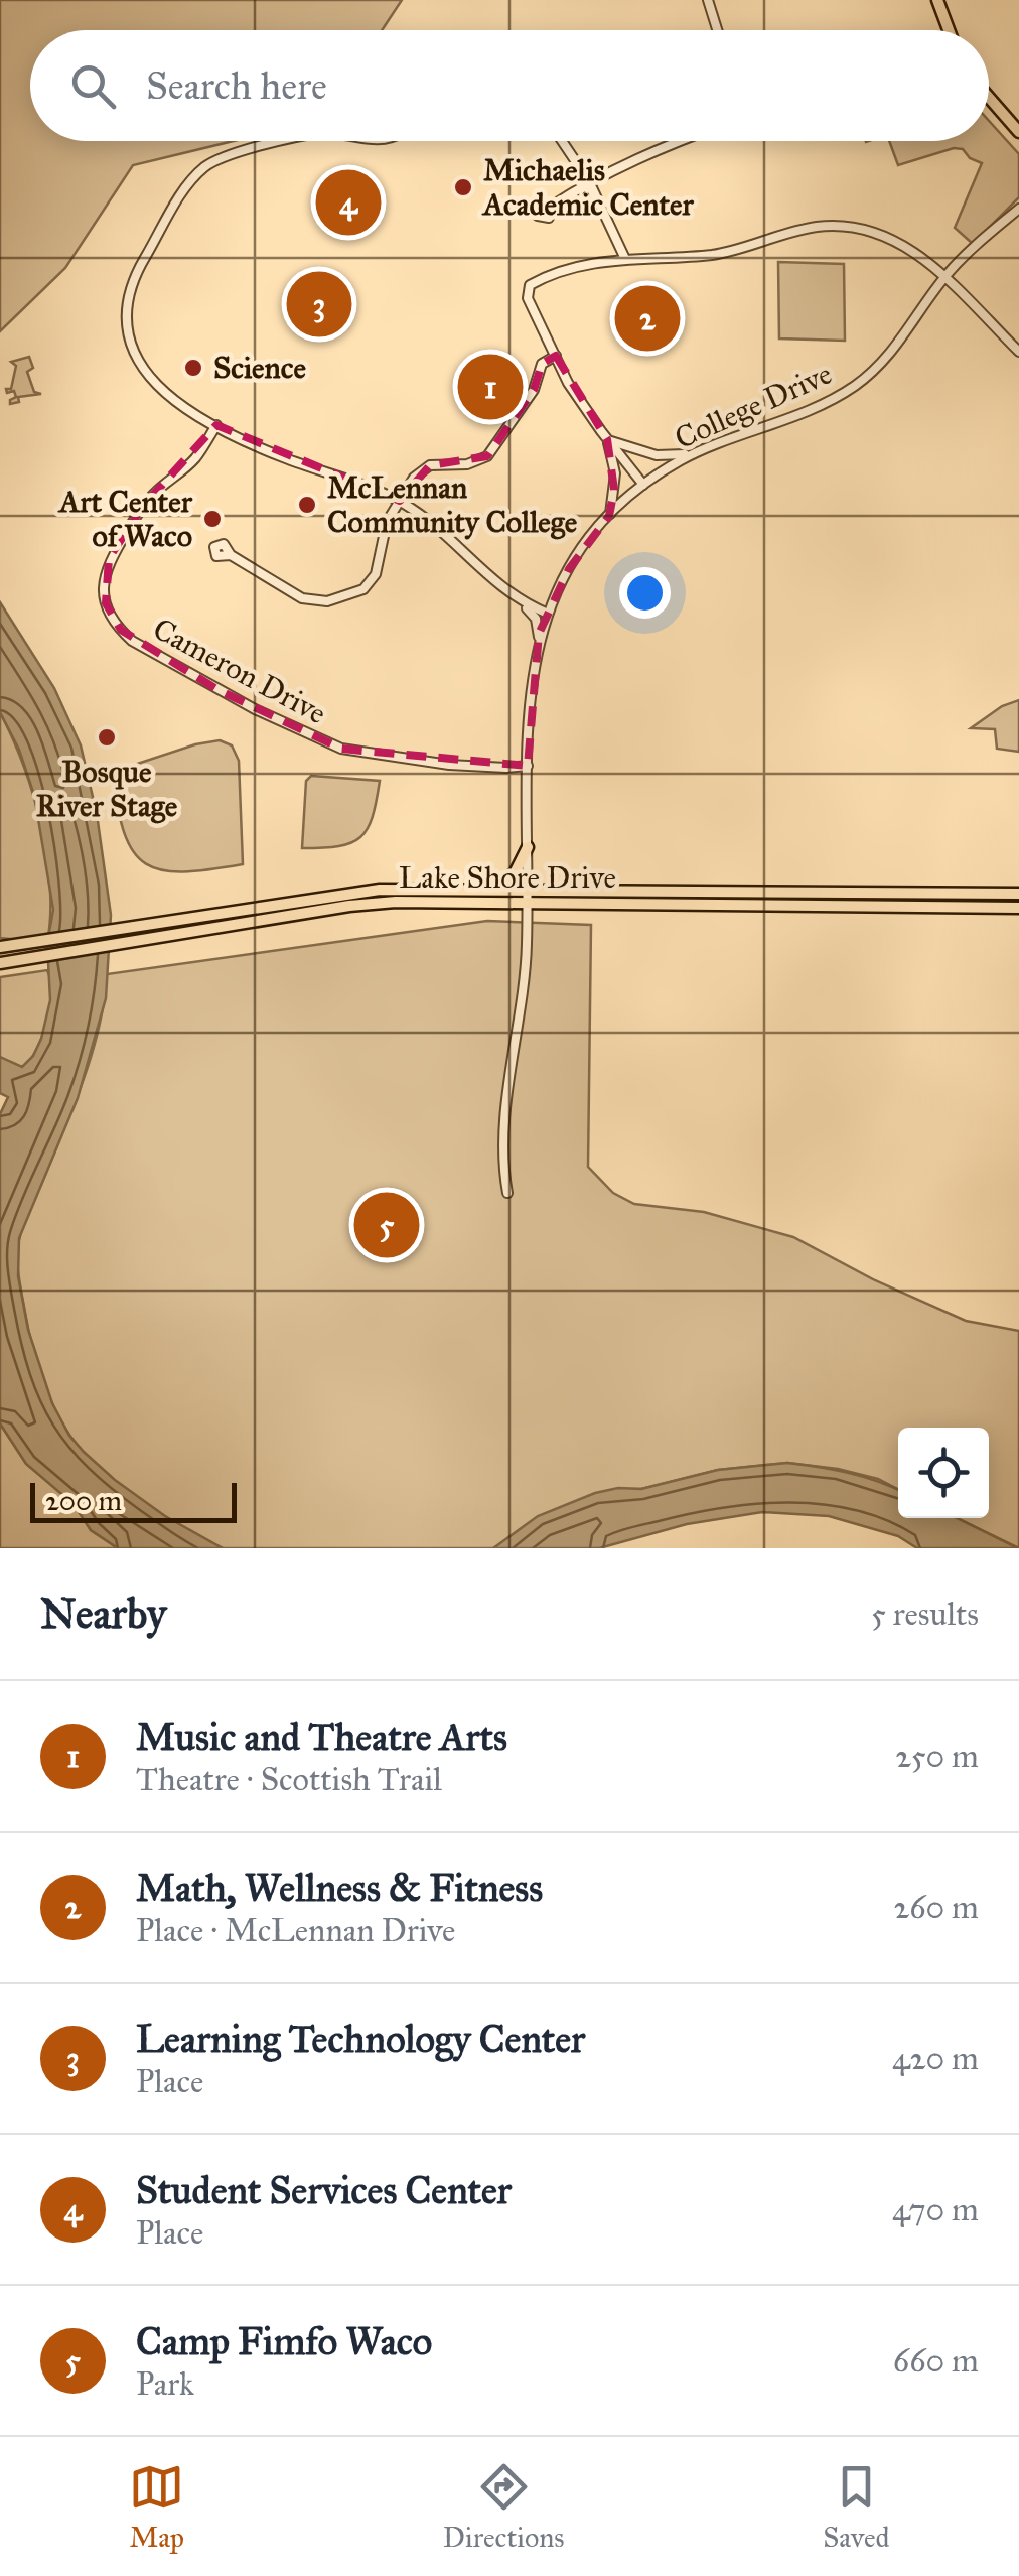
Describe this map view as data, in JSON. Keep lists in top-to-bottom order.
{
  "streets": {
    "main road": ["Lake Shore Drive"],
    "street": ["College Drive", "Cameron Drive"]
  },
  "crossings": [
    ["College Drive", "Cameron Drive"],
    ["College Drive", "Lake Shore Drive"]
  ],
  "places": [
    "Michaelis Academic Center",
    "Science",
    "McLennan Community College",
    "Art Center of Waco",
    "Bosque River Stage"
  ],
  "scale_bar": "200 m",
  "page": {
    "search": "Search here",
    "pins": [
      "4",
      "3",
      "2",
      "1",
      "5"
    ],
    "scale": "200 m",
    "heading": ["Nearby", "5 results"],
    "list": [
      {
        "mark": "1",
        "name": "Music and Theatre Arts",
        "note": "Theatre · Scottish Trail",
        "value": "250 m"
      },
      {
        "mark": "2",
        "name": "Math, Wellness & Fitness",
        "note": "Place · McLennan Drive",
        "value": "260 m"
      },
      {
        "mark": "3",
        "name": "Learning Technology Center",
        "note": "Place",
        "value": "420 m"
      },
      {
        "mark": "4",
        "name": "Student Services Center",
        "note": "Place",
        "value": "470 m"
      },
      {
        "mark": "5",
        "name": "Camp Fimfo Waco",
        "note": "Park",
        "value": "660 m"
      }
    ],
    "nav": ["Map", "Directions", "Saved"]
  }
}
